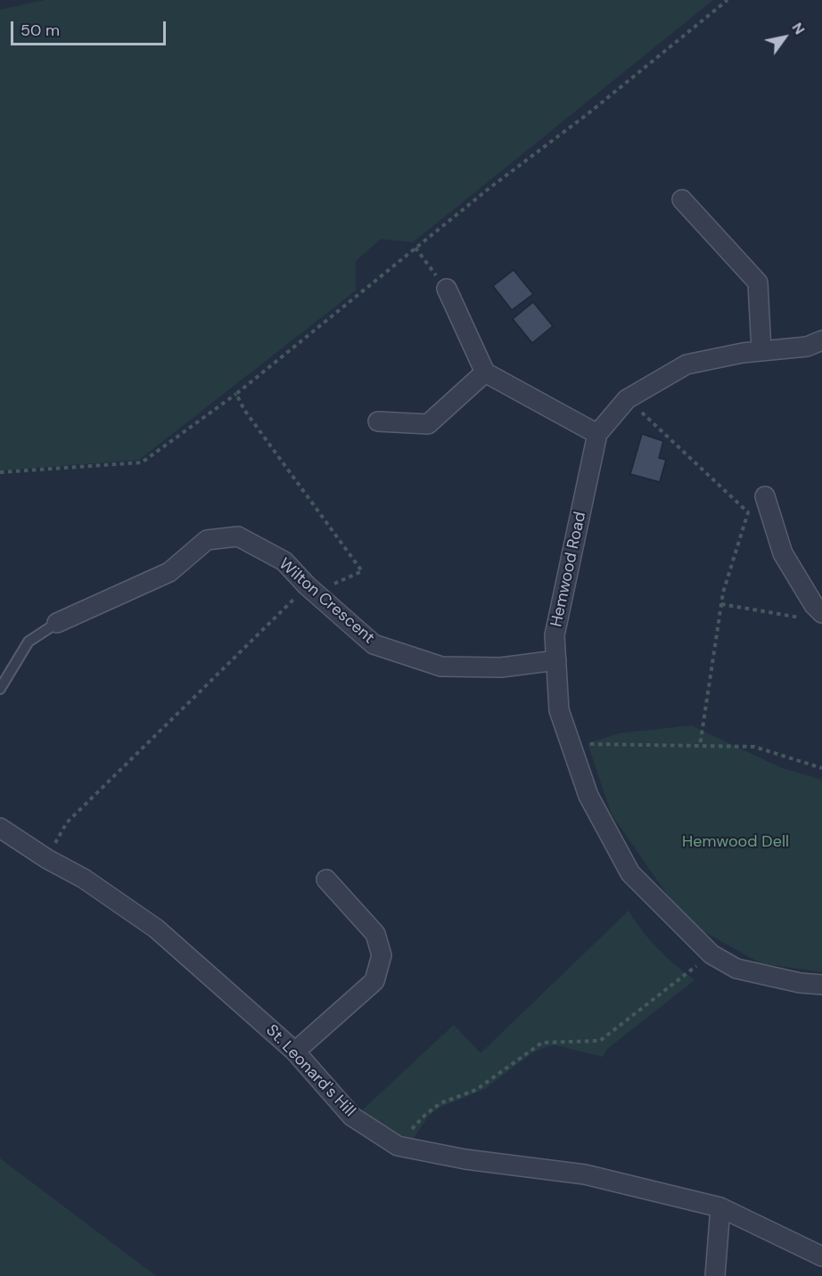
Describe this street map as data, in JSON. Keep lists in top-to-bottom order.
{
  "streets": {
    "street": ["Hemwood Road", "Wilton Crescent", "St. Leonard's Hill"]
  },
  "crossings": [
    ["Hemwood Road", "Wilton Crescent"]
  ],
  "parks": ["Hemwood Dell"],
  "scale_bar": "50 m",
  "north": "top right"
}
